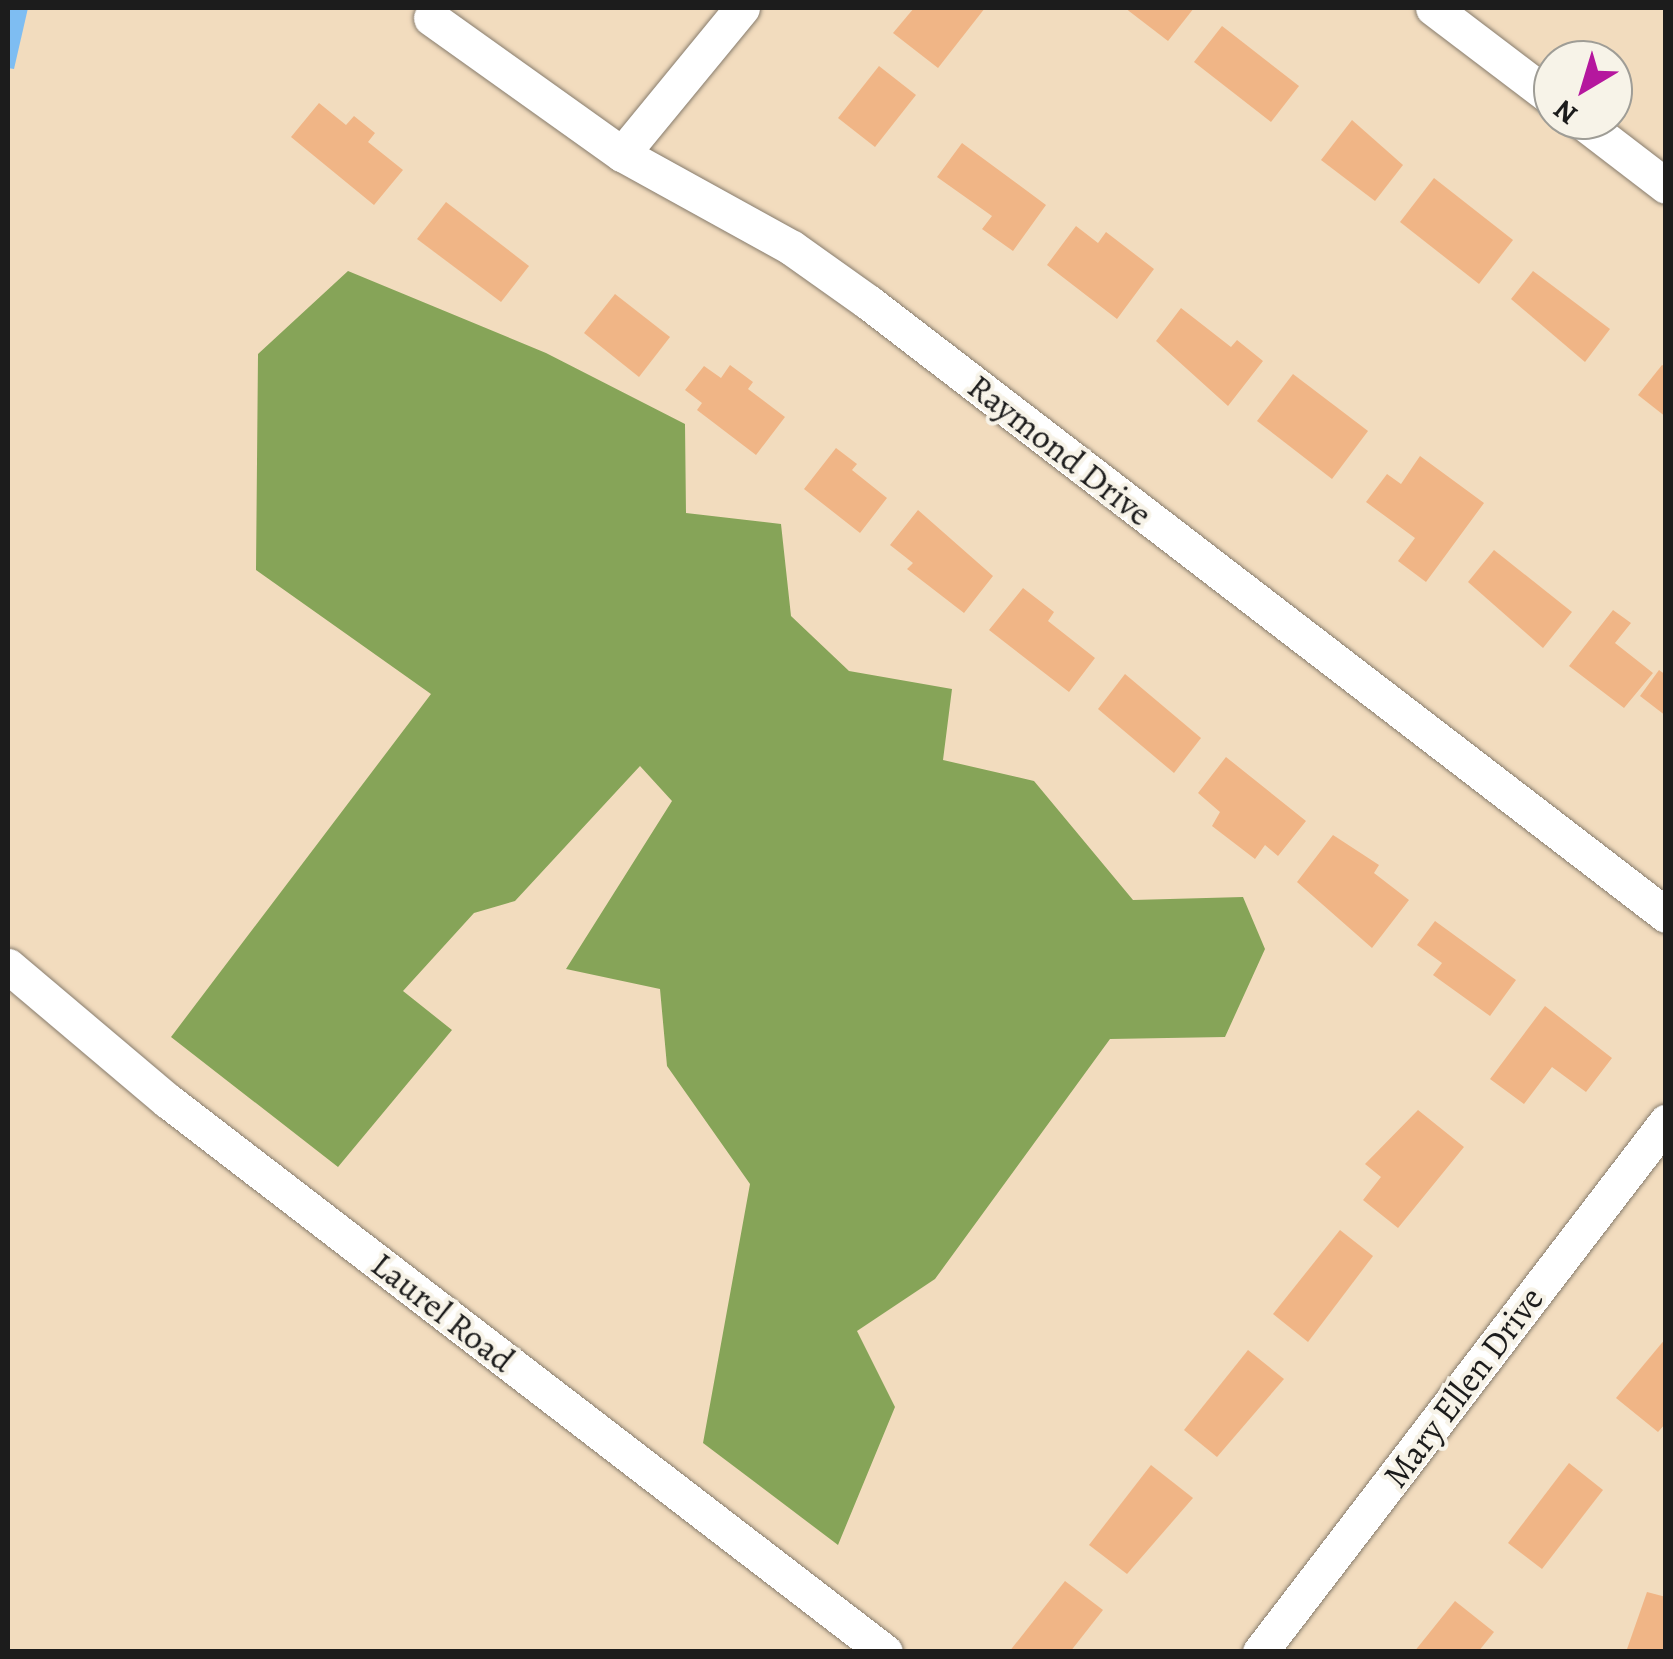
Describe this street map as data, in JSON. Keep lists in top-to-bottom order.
{
  "streets": {
    "street": ["Raymond Drive", "Laurel Road", "Mary Ellen Drive"]
  },
  "north": "bottom left"
}
